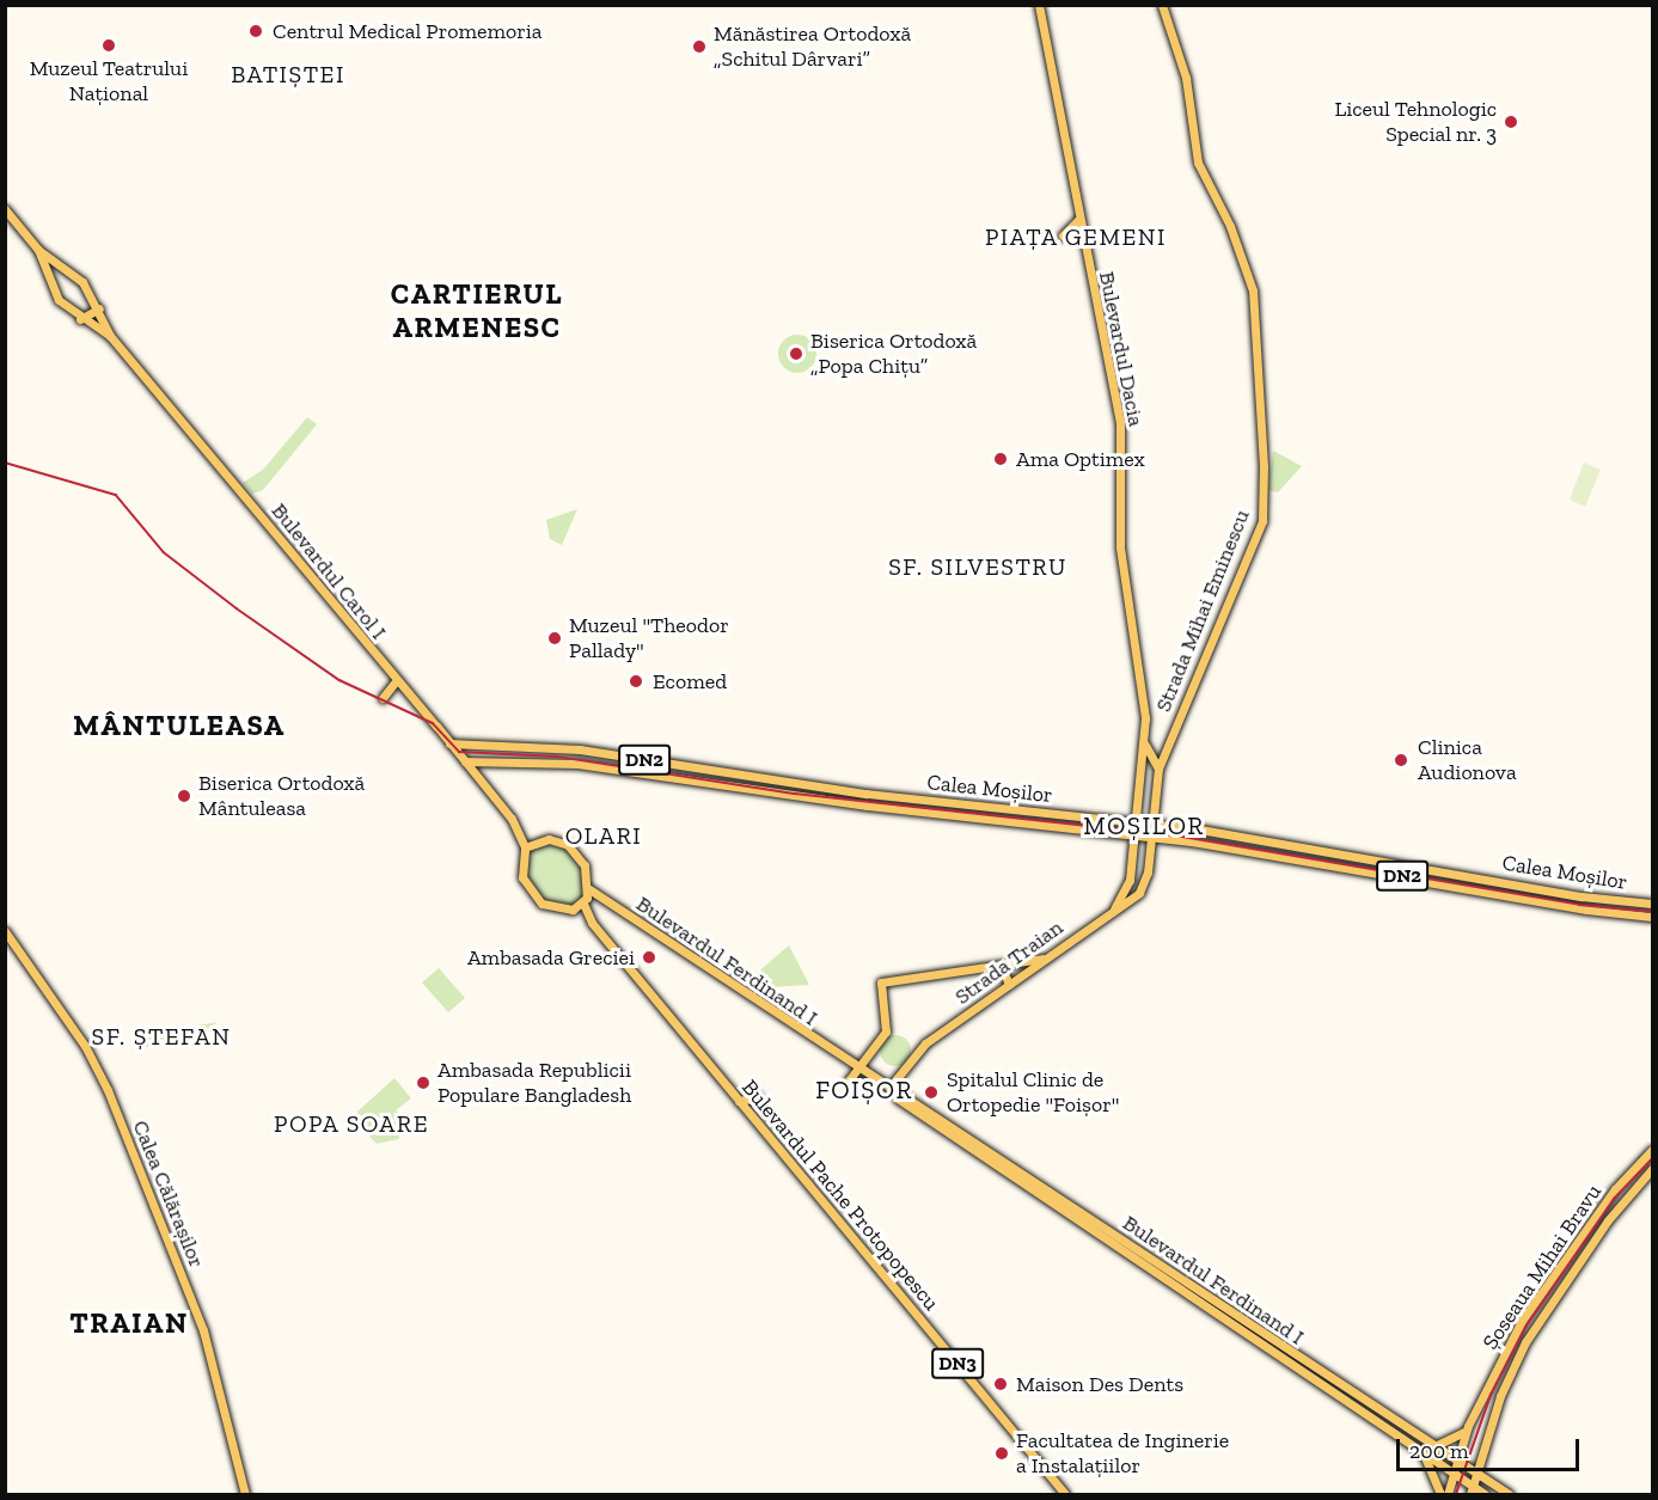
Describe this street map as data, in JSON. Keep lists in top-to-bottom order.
{
  "streets": {
    "main road": [
      "Bulevardul Dacia",
      "Bulevardul Carol I",
      "Strada Mihai Eminescu",
      "DN2",
      "Calea Moșilor",
      "Bulevardul Ferdinand I",
      "Strada Traian",
      "Calea Călărașilor",
      "Bulevardul Pache Protopopescu",
      "Șoseaua Mihai Bravu",
      "DN3"
    ]
  },
  "crossings": [
    ["Bulevardul Dacia", "Strada Mihai Eminescu"],
    ["Bulevardul Dacia", "Calea Moșilor"],
    ["Bulevardul Dacia", "Strada Traian"],
    ["Bulevardul Carol I", "Calea Moșilor"],
    ["Bulevardul Carol I", "Bulevardul Ferdinand I"],
    ["Bulevardul Carol I", "Bulevardul Pache Protopopescu"],
    ["Bulevardul Carol I", "DN3"],
    ["Calea Moșilor", "Strada Traian"],
    ["Bulevardul Ferdinand I", "Strada Traian"],
    ["Bulevardul Ferdinand I", "Bulevardul Pache Protopopescu"],
    ["Bulevardul Ferdinand I", "Șoseaua Mihai Bravu"],
    ["Bulevardul Ferdinand I", "DN3"],
    ["Bulevardul Pache Protopopescu", "DN3"]
  ],
  "districts": [
    "BATIȘTEI",
    "PIAȚA GEMENI",
    "CARTIERUL ARMENESC",
    "SF. SILVESTRU",
    "MÂNTULEASA",
    "MOȘILOR",
    "OLARI",
    "SF. ȘTEFAN",
    "FOIȘOR",
    "POPA SOARE",
    "TRAIAN"
  ],
  "places": [
    "Centrul Medical Promemoria",
    "Muzeul Teatrului Naţional",
    "Mănăstirea Ortodoxă „Schitul Dârvari”",
    "Liceul Tehnologic Special nr. 3",
    "Biserica Ortodoxă „Popa Chițu”",
    "Ama Optimex",
    "Muzeul \"Theodor Pallady\"",
    "Ecomed",
    "Clinica Audionova",
    "Biserica Ortodoxă Mântuleasa",
    "Ambasada Greciei",
    "Ambasada Republicii Populare Bangladesh",
    "Spitalul Clinic de Ortopedie \"Foișor\"",
    "Maison Des Dents",
    "Facultatea de Inginerie a Instalațiilor"
  ],
  "scale_bar": "200 m"
}
